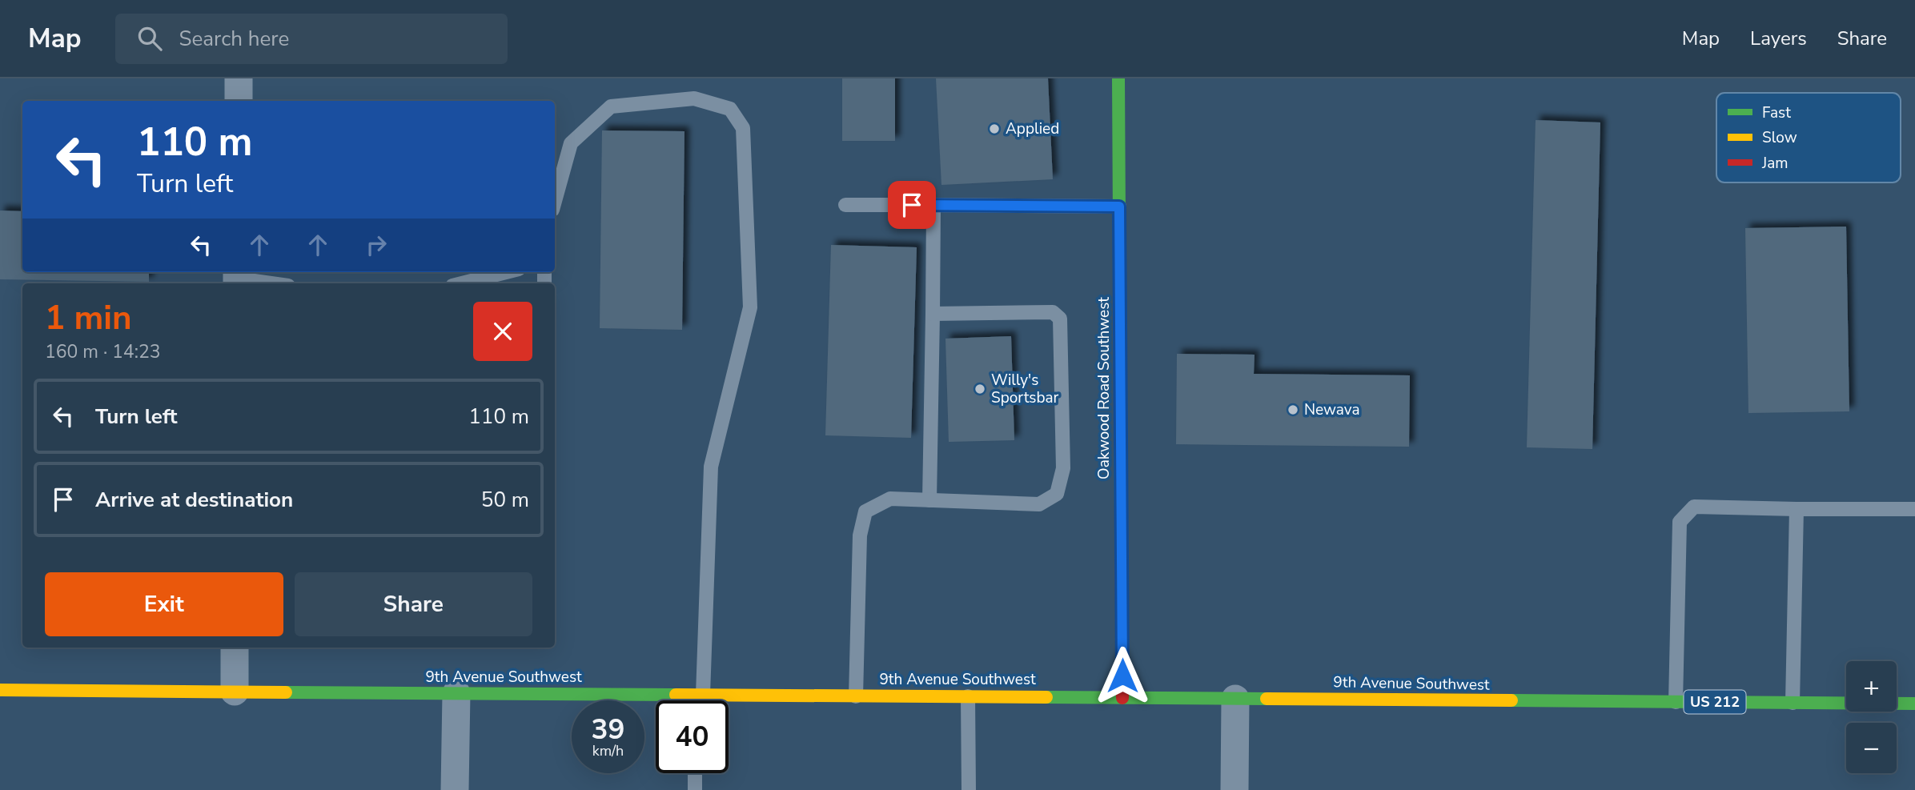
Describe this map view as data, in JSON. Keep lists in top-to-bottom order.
{
  "streets": {
    "main road": ["Oakwood Road Southwest", "9th Avenue Southwest", "US 212"]
  },
  "crossings": [
    ["Oakwood Road Southwest", "9th Avenue Southwest"]
  ],
  "places": ["Applied", "Willy's Sportsbar", "Newava"],
  "legend": ["Fast", "Slow", "Jam"],
  "page": {
    "header": "Map",
    "search": "Search here",
    "nav": ["Map", "Layers", "Share"],
    "turn": ["110 m", "Turn left"],
    "heading": ["1 min", "160 m · 14:23"],
    "list": [
      {
        "name": "Turn left",
        "value": "110 m"
      },
      {
        "name": "Arrive at destination",
        "value": "50 m"
      }
    ],
    "buttons": ["Exit", "Share"],
    "map_buttons": ["+", "−"],
    "speed": "39 km/h",
    "limit": "40"
  }
}
